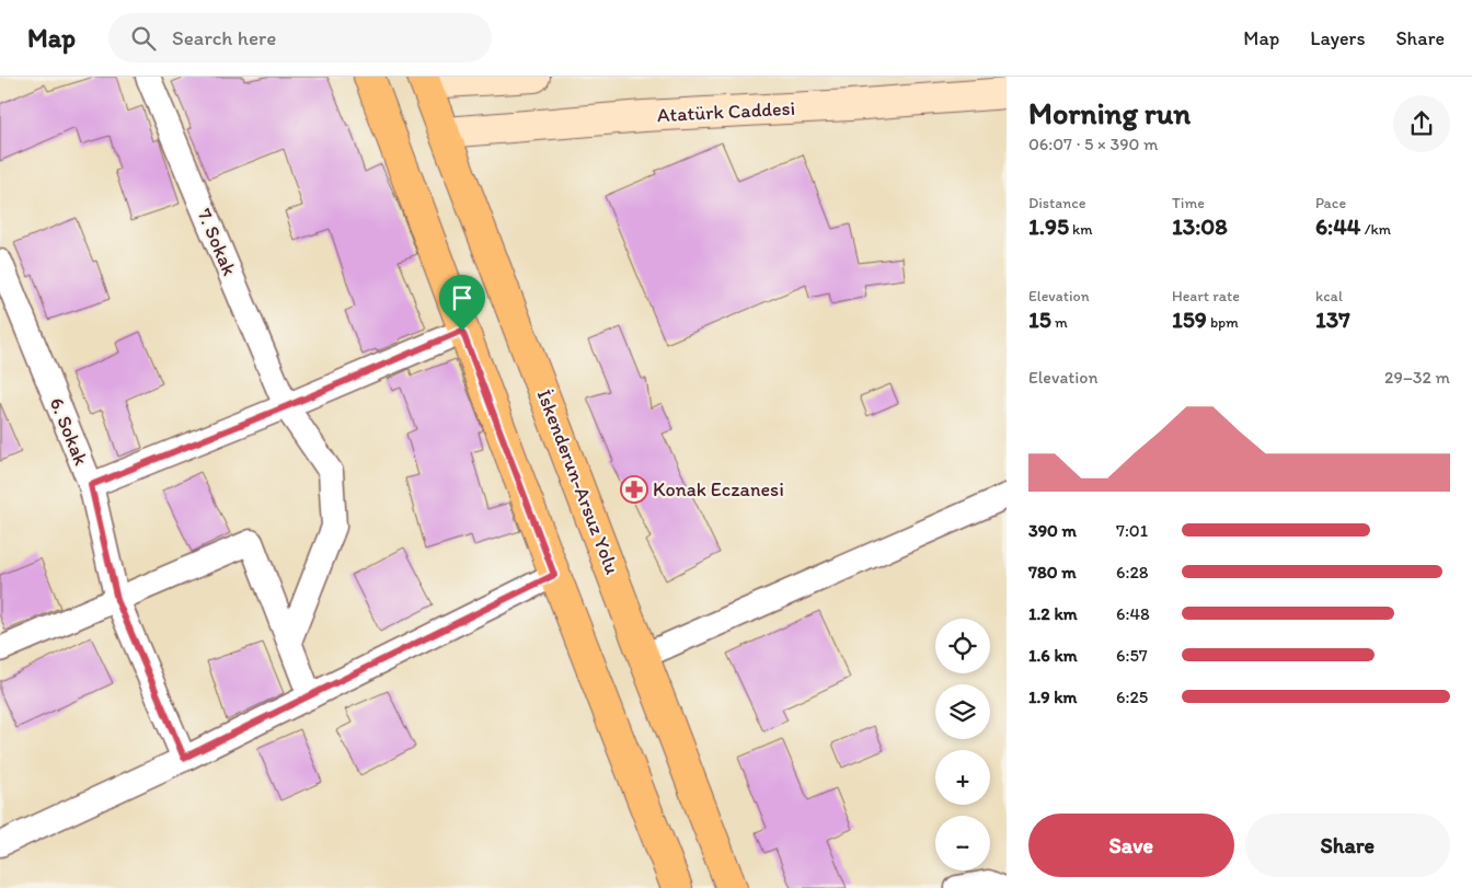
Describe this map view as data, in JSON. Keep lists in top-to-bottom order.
{
  "streets": {
    "main road": ["İskenderun-Arsuz Yolu"],
    "street": ["Atatürk Caddesi", "7. Sokak", "6. Sokak"]
  },
  "crossings": [
    ["Atatürk Caddesi", "İskenderun-Arsuz Yolu"]
  ],
  "places": {
    "pharmacy": ["Konak Eczanesi"]
  },
  "page": {
    "header": "Map",
    "search": "Search here",
    "nav": ["Map", "Layers", "Share"],
    "heading": ["Morning run", "06:07 · 5 × 390 m"],
    "stats": [
      ["Distance", "1.95 km"],
      ["Time", "13:08"],
      ["Pace", "6:44 /km"],
      ["Elevation", "15 m"],
      ["Heart rate", "159 bpm"],
      ["kcal", "137"]
    ],
    "chart": ["Elevation", "29–32 m"],
    "list": [
      {
        "name": "390 m",
        "note": "7:01"
      },
      {
        "name": "780 m",
        "note": "6:28"
      },
      {
        "name": "1.2 km",
        "note": "6:48"
      },
      {
        "name": "1.6 km",
        "note": "6:57"
      },
      {
        "name": "1.9 km",
        "note": "6:25"
      }
    ],
    "map_buttons": ["+", "−"],
    "buttons": ["Save", "Share"]
  }
}
